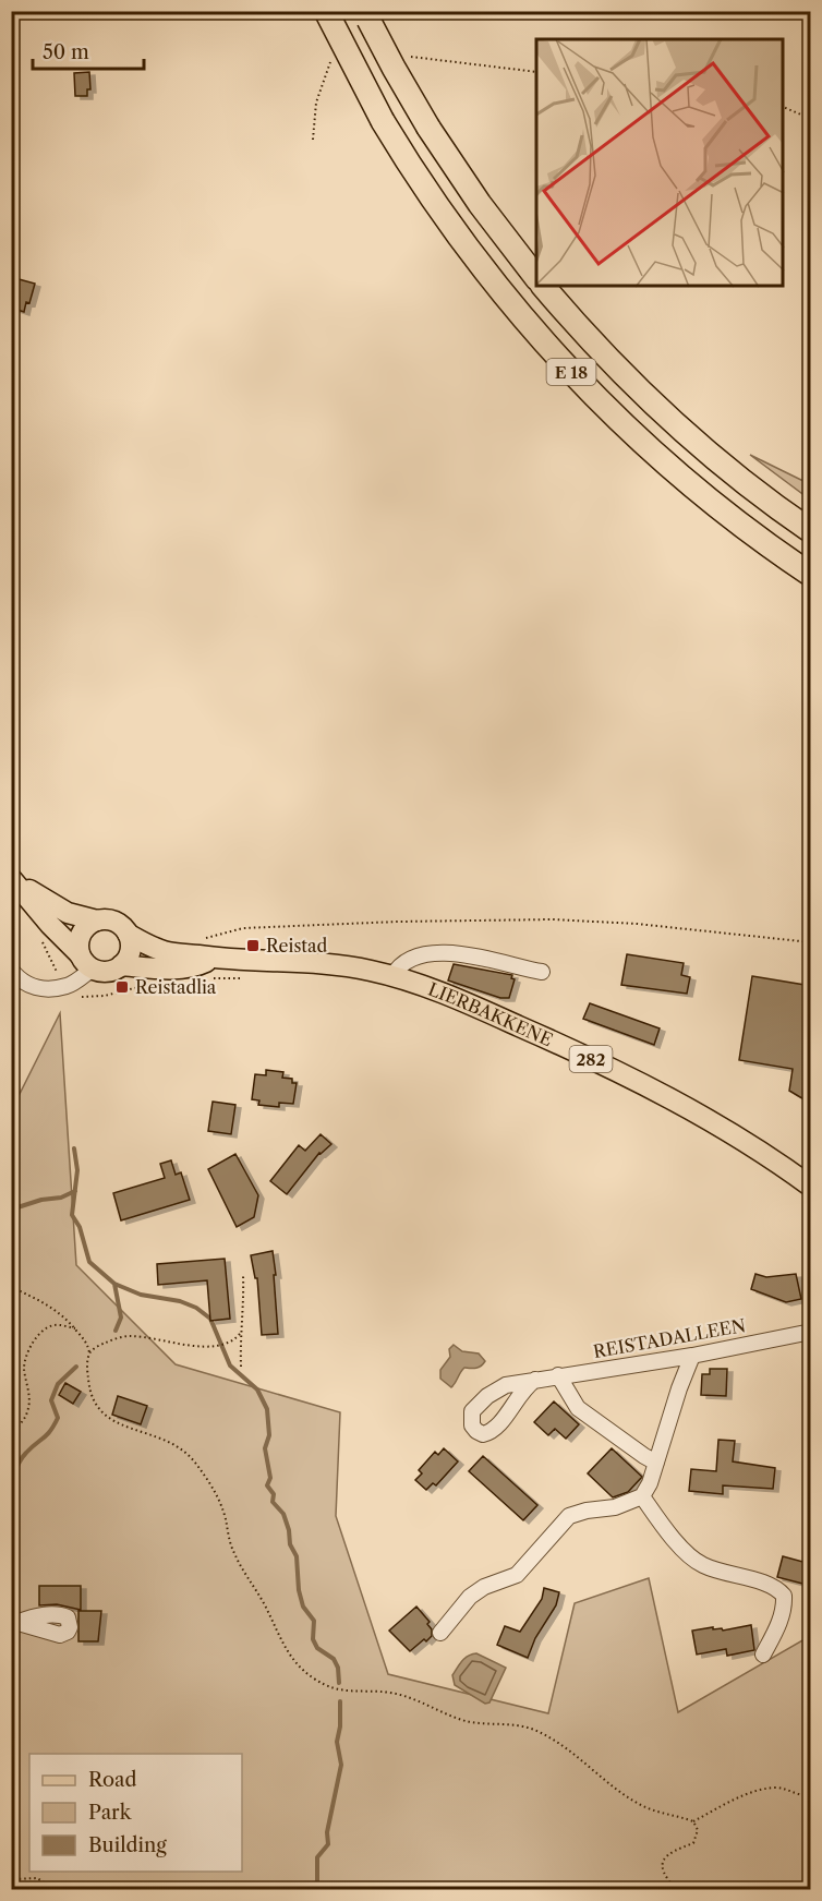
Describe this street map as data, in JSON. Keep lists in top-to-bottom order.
{
  "streets": {
    "highway": ["E 18"],
    "main road": ["LIERBAKKENE", "282"],
    "street": ["REISTADALLEEN"]
  },
  "crossings": [
    ["LIERBAKKENE", "282"]
  ],
  "places": {
    "transit": ["Reistad", "Reistadlia"]
  },
  "legend": ["Road", "Park", "Building"],
  "scale_bar": "50 m"
}
